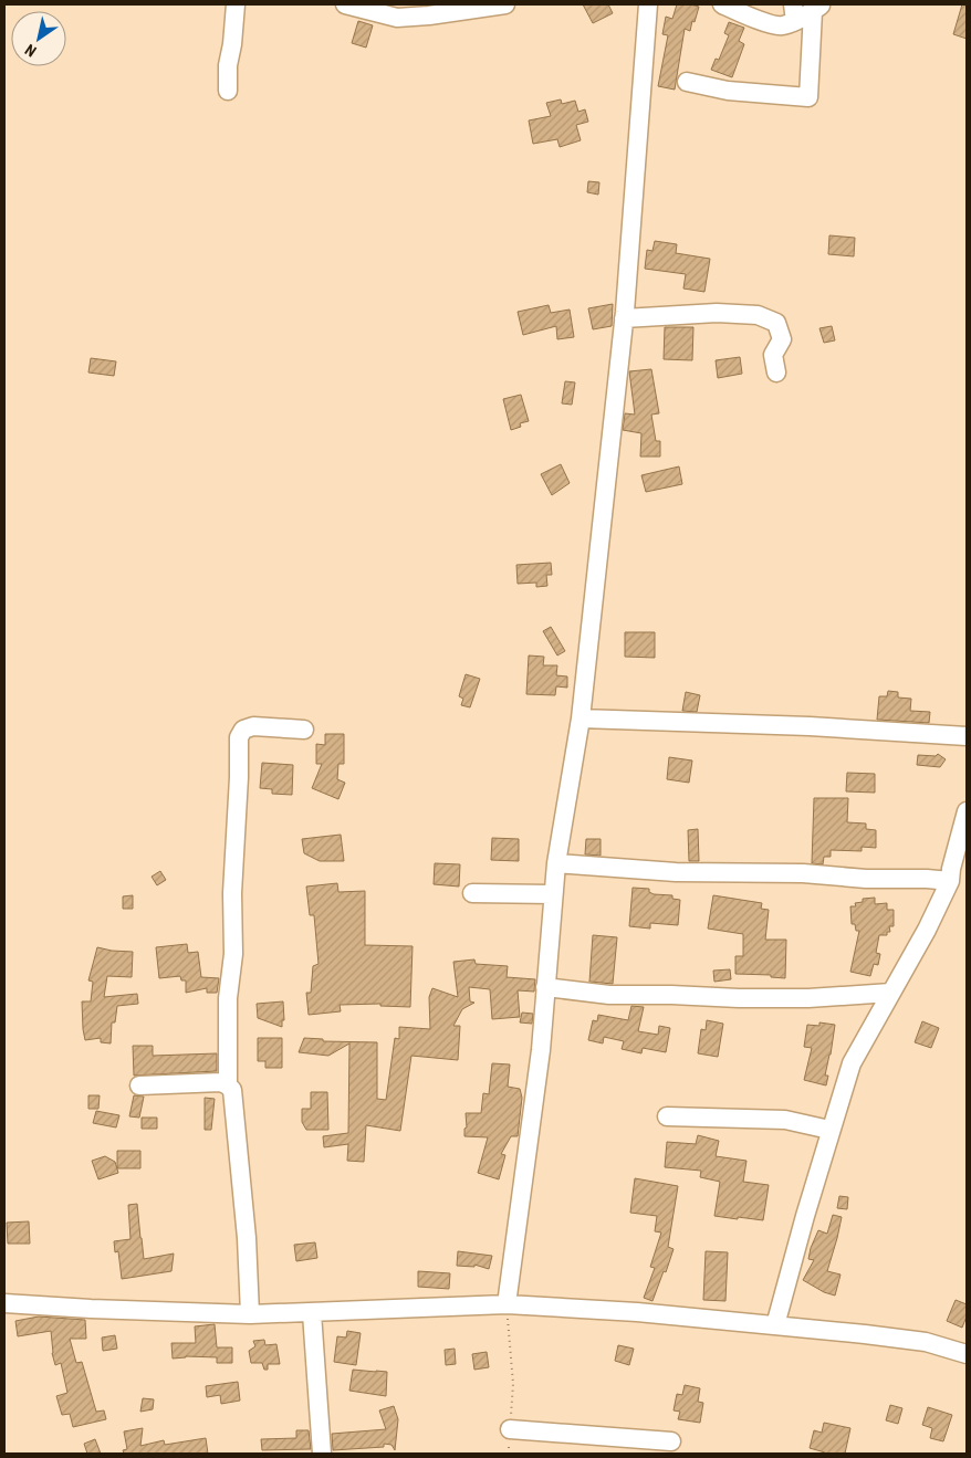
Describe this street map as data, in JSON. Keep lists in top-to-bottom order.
{
  "north": "bottom left"
}
